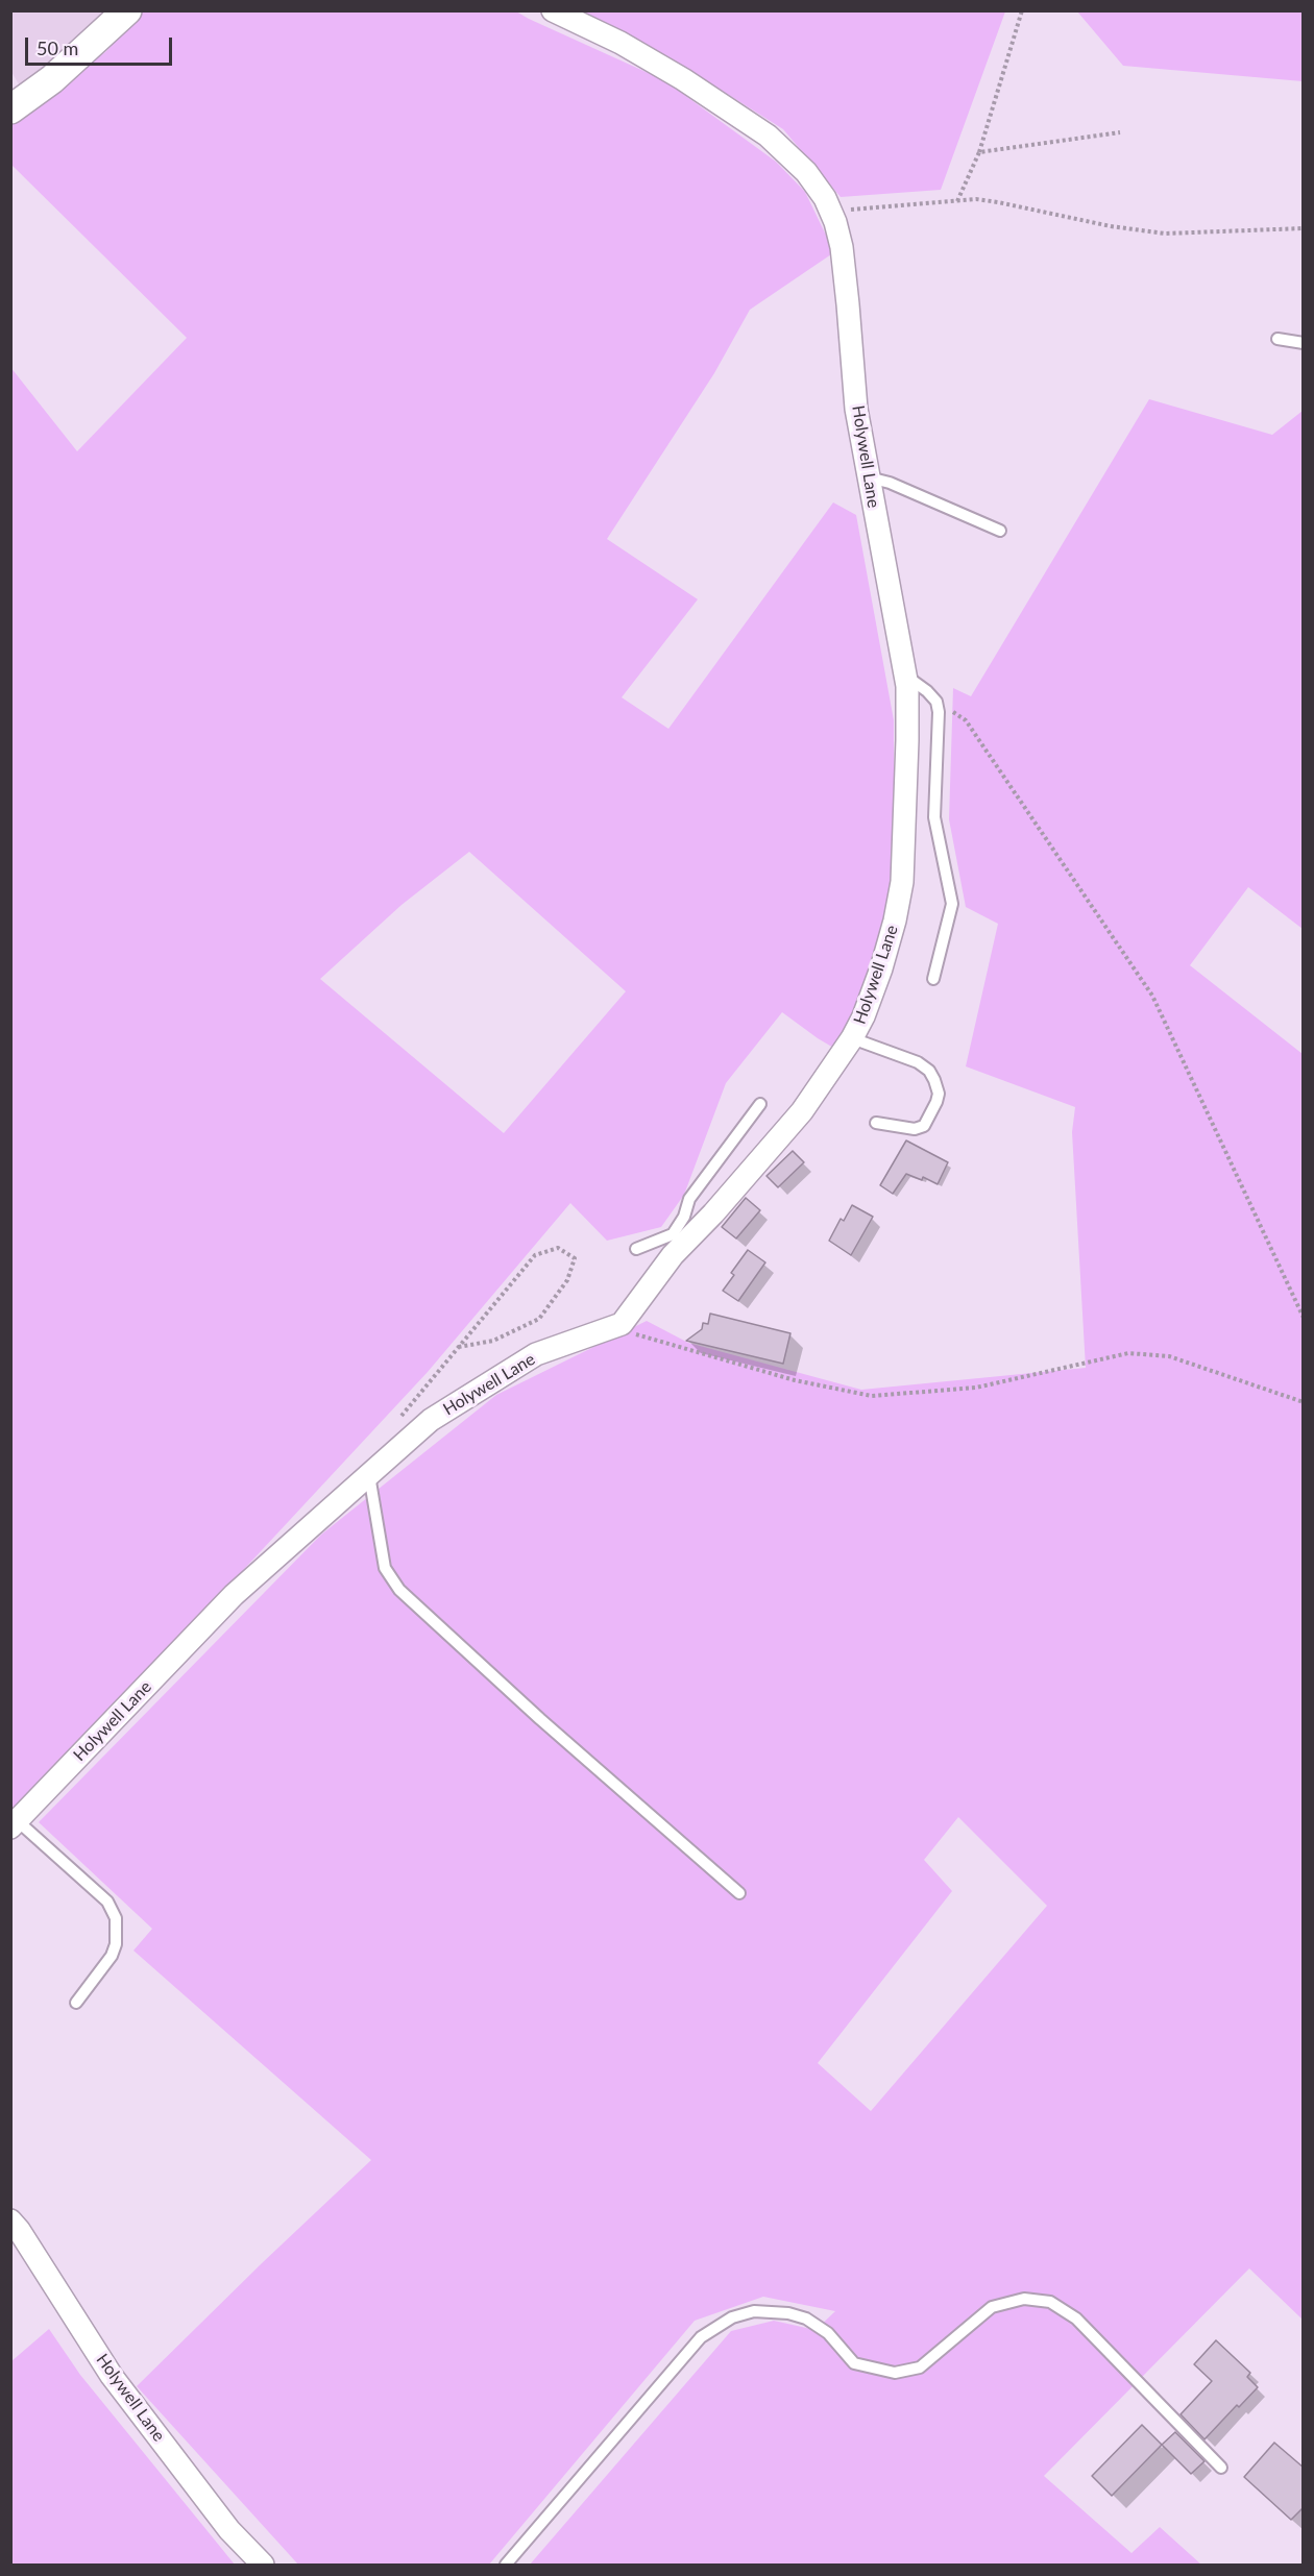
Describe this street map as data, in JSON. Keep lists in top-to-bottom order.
{
  "streets": {
    "street": ["Holywell Lane"]
  },
  "scale_bar": "50 m"
}
